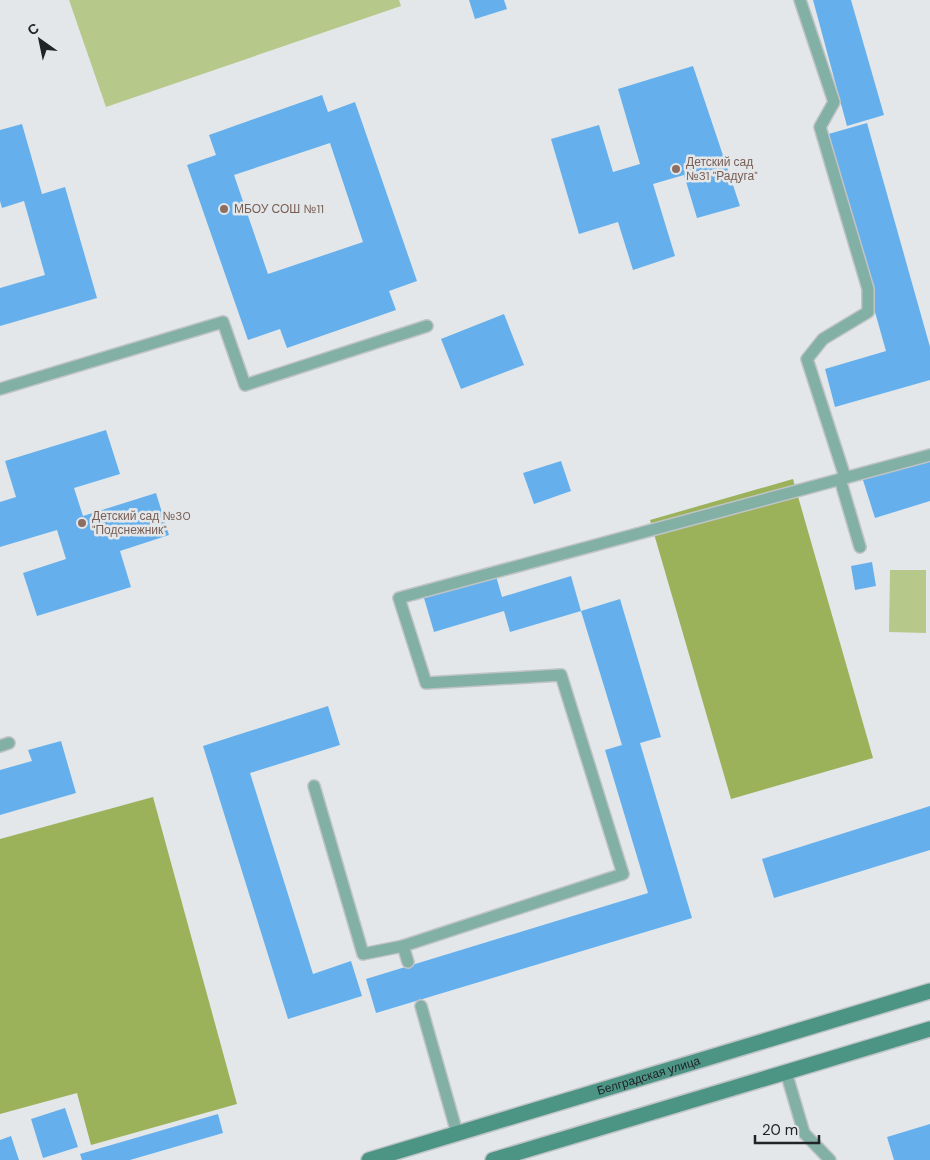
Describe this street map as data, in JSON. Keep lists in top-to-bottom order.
{
  "streets": {
    "street": ["Белградская улица"]
  },
  "places": ["Детский сад №31 \"Радуга\"", "МБОУ СОШ №11", "Детский сад №30 \"Подснежник\""],
  "scale_bar": "20 m",
  "north": "top left"
}
